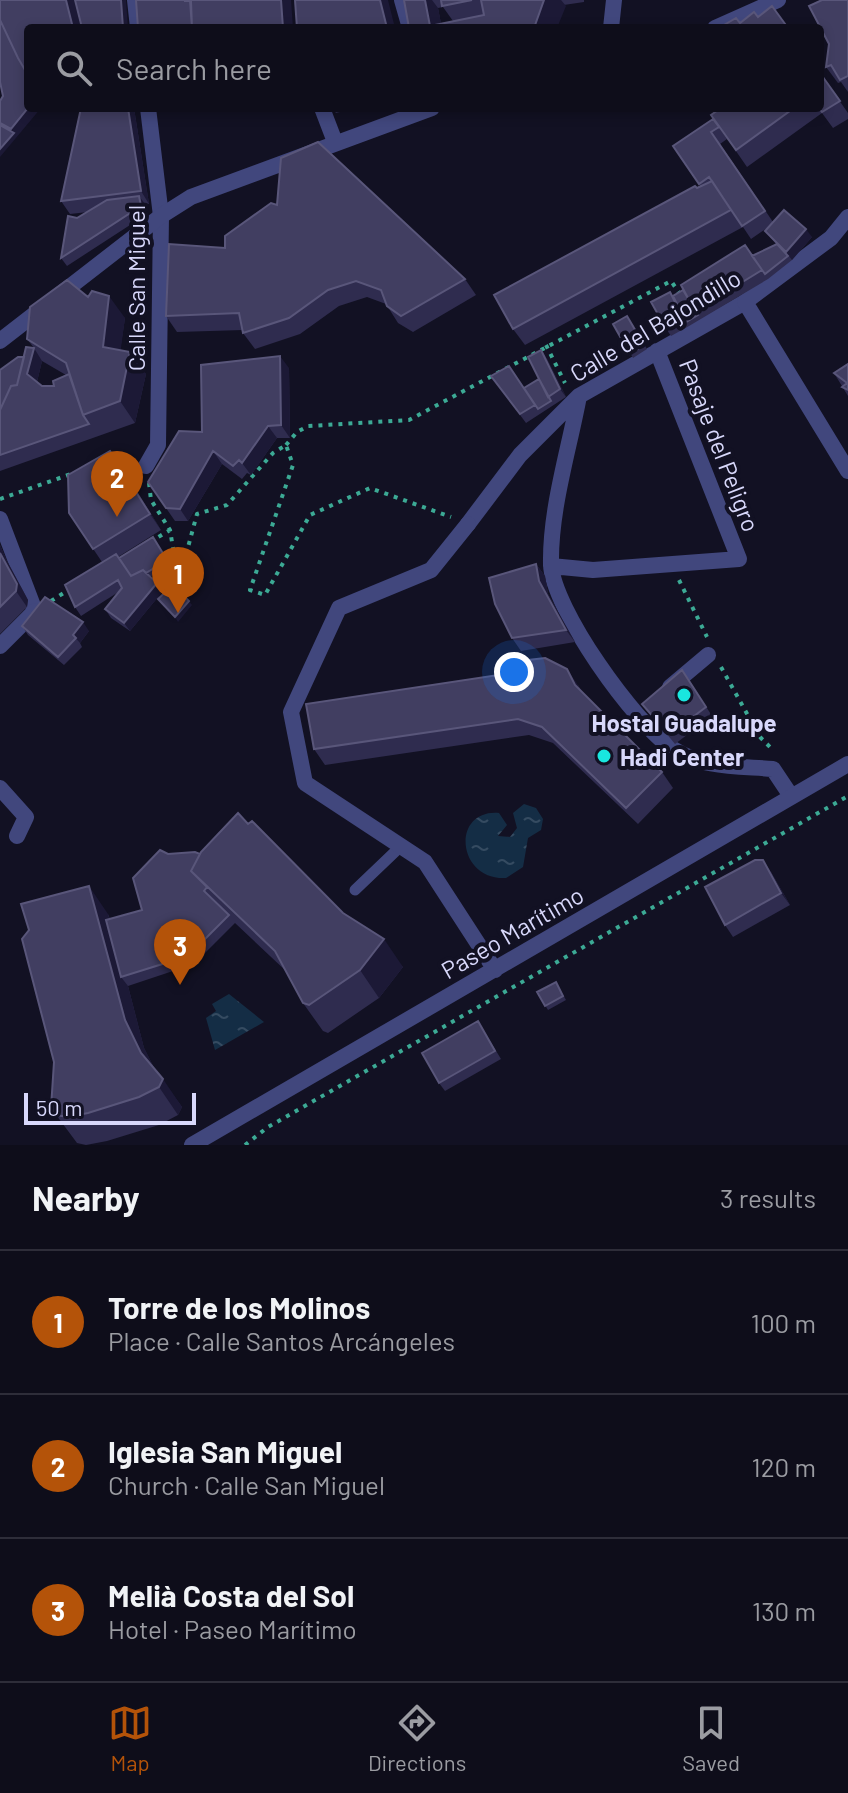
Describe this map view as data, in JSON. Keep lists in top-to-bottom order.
{
  "streets": {
    "street": [
      "Calle San Miguel",
      "Calle del Bajondillo",
      "Pasaje del Peligro",
      "Paseo Marítimo"
    ]
  },
  "crossings": [
    ["Calle del Bajondillo", "Pasaje del Peligro"],
    ["Calle del Bajondillo", "Paseo Marítimo"]
  ],
  "places": ["Hostal Guadalupe", "Hadi Center"],
  "scale_bar": "50 m",
  "page": {
    "search": "Search here",
    "pins": ["2", "1", "3"],
    "scale": "50 m",
    "heading": ["Nearby", "3 results"],
    "list": [
      {
        "mark": "1",
        "name": "Torre de los Molinos",
        "note": "Place · Calle Santos Arcángeles",
        "value": "100 m"
      },
      {
        "mark": "2",
        "name": "Iglesia San Miguel",
        "note": "Church · Calle San Miguel",
        "value": "120 m"
      },
      {
        "mark": "3",
        "name": "Melià Costa del Sol",
        "note": "Hotel · Paseo Marítimo",
        "value": "130 m"
      }
    ],
    "nav": ["Map", "Directions", "Saved"]
  }
}
